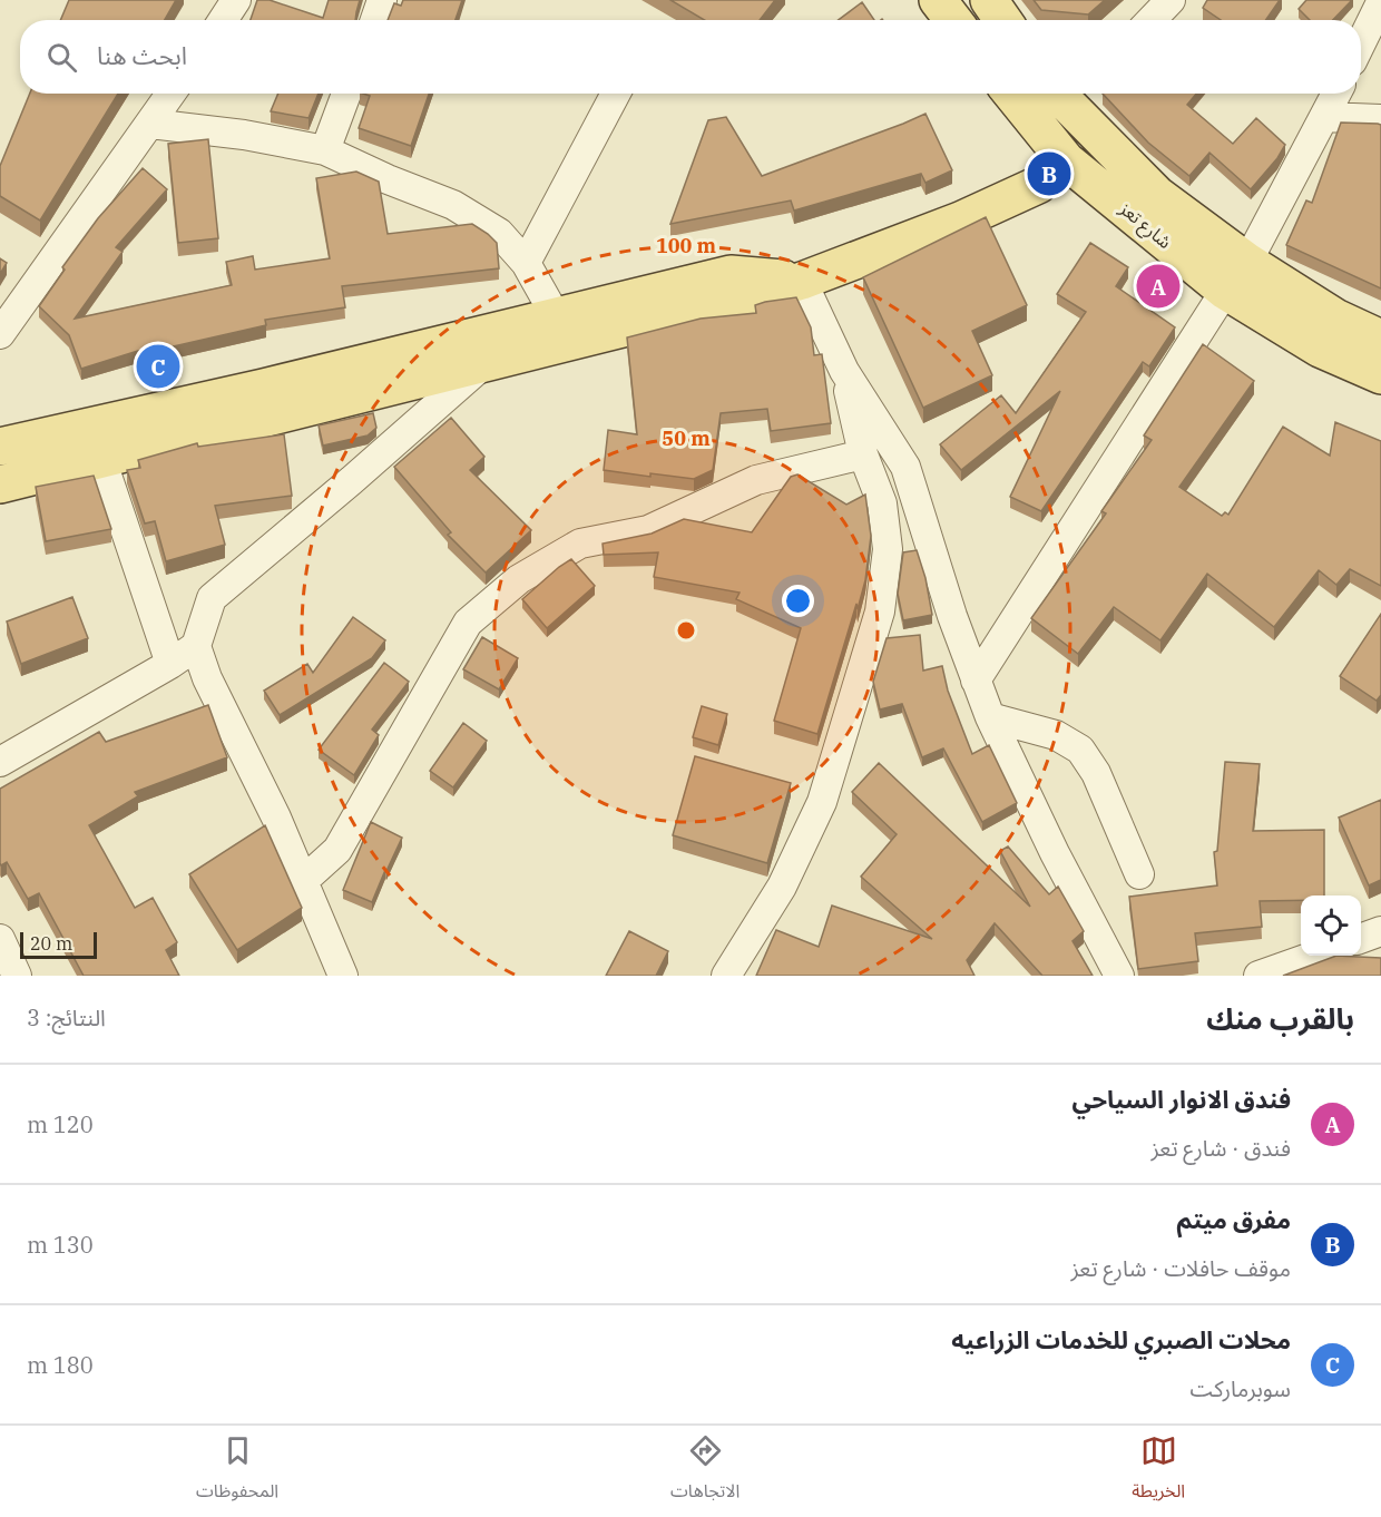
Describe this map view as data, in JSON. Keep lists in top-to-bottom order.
{
  "streets": {
    "main road": ["شارع تعز"]
  },
  "scale_bar": "20 m",
  "page": {
    "search": "ابحث هنا",
    "pins": ["B", "A", "C"],
    "scale": "20 m",
    "heading": ["بالقرب منك", "النتائج: 3"],
    "list": [
      {
        "mark": "A",
        "name": "فندق الانوار السياحي",
        "note": "فندق · شارع تعز",
        "value": "120 m"
      },
      {
        "mark": "B",
        "name": "مفرق ميتم",
        "note": "موقف حافلات · شارع تعز",
        "value": "130 m"
      },
      {
        "mark": "C",
        "name": "محلات الصبري للخدمات الزراعيه",
        "note": "سوبرماركت",
        "value": "180 m"
      }
    ],
    "nav": ["الخريطة", "الاتجاهات", "المحفوظات"]
  },
  "rings": ["100 m", "50 m"]
}
